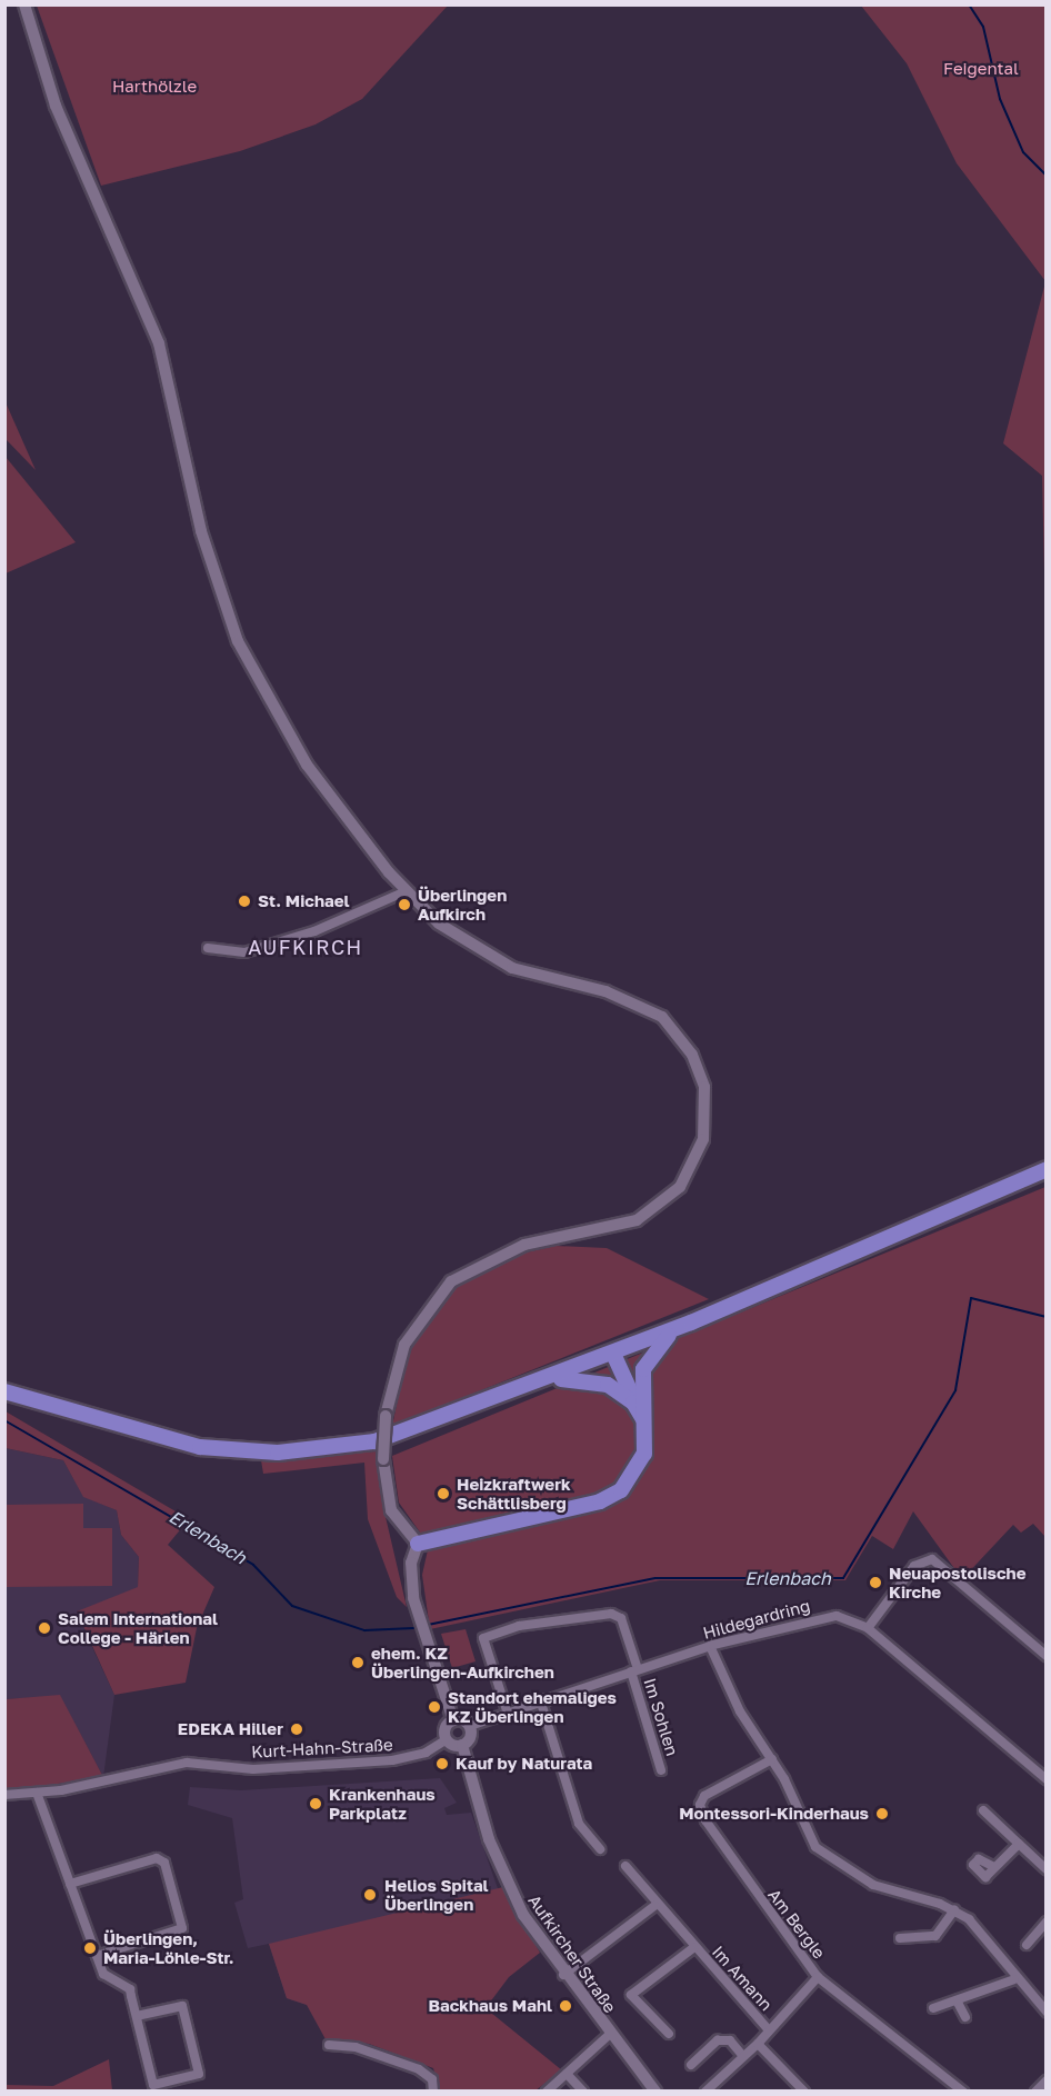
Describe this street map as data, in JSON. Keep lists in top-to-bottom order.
{
  "streets": {
    "street": [
      "Hildegardring",
      "Im Sohlen",
      "Kurt-Hahn-Straße",
      "Am Bergle",
      "Aufkircher Straße",
      "Im Amann"
    ]
  },
  "crossings": [
    ["Hildegardring", "Im Sohlen"]
  ],
  "districts": ["AUFKIRCH"],
  "water": ["Erlenbach"],
  "parks": ["Feigental", "Harthölzle"],
  "places": [
    "St. Michael",
    "Überlingen Aufkirch",
    "Heizkraftwerk Schättlisberg",
    "Neuapostolische Kirche",
    "Salem International College - Härlen",
    "ehem. KZ Überlingen-Aufkirchen",
    "Standort ehemaliges KZ Überlingen",
    "EDEKA Hiller",
    "Kauf by Naturata",
    "Krankenhaus Parkplatz",
    "Montessori-Kinderhaus",
    "Helios Spital Überlingen",
    "Überlingen, Maria-Löhle-Str.",
    "Backhaus Mahl"
  ]
}
